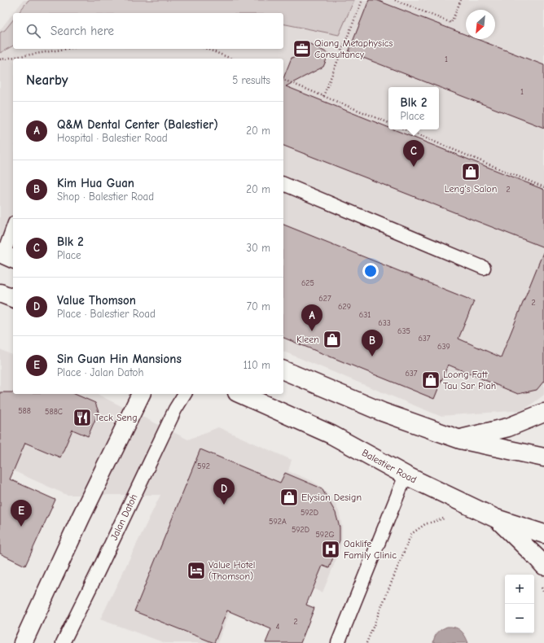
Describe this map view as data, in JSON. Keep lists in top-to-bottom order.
{
  "streets": {
    "main road": ["Balestier Road"],
    "lane": ["Jalan Datoh"]
  },
  "places": {
    "office": ["Qiang Metaphysics Consultancy"],
    "shop": [
      "Leng's Salon",
      "Kleen",
      "Loong Fatt Tau Sar Piah",
      "Elysian Design"
    ],
    "restaurant": ["Teck Seng"],
    "hospital": ["Oaklife Family Clinic"],
    "hotel": ["Value Hotel (Thomson)"]
  },
  "house_numbers": [
    "1",
    "1",
    "2",
    "625",
    "627",
    "2",
    "629",
    "631",
    "633",
    "635",
    "637",
    "639",
    "637",
    "588",
    "588C",
    "592",
    "592D",
    "592A",
    "592D",
    "592G",
    "2",
    "4"
  ],
  "north": "bottom left",
  "page": {
    "search": "Search here",
    "heading": ["Nearby", "5 results"],
    "popup": ["Blk 2", "Place"],
    "list": [
      {
        "mark": "A",
        "name": "Q&M Dental Center (Balestier)",
        "note": "Hospital · Balestier Road",
        "value": "20 m"
      },
      {
        "mark": "B",
        "name": "Kim Hua Guan",
        "note": "Shop · Balestier Road",
        "value": "20 m"
      },
      {
        "mark": "C",
        "name": "Blk 2",
        "note": "Place",
        "value": "30 m"
      },
      {
        "mark": "D",
        "name": "Value Thomson",
        "note": "Place · Balestier Road",
        "value": "70 m"
      },
      {
        "mark": "E",
        "name": "Sin Guan Hin Mansions",
        "note": "Place · Jalan Datoh",
        "value": "110 m"
      }
    ],
    "pins": [
      "C",
      "A",
      "B",
      "D",
      "E"
    ],
    "map_buttons": ["+", "−"]
  }
}
